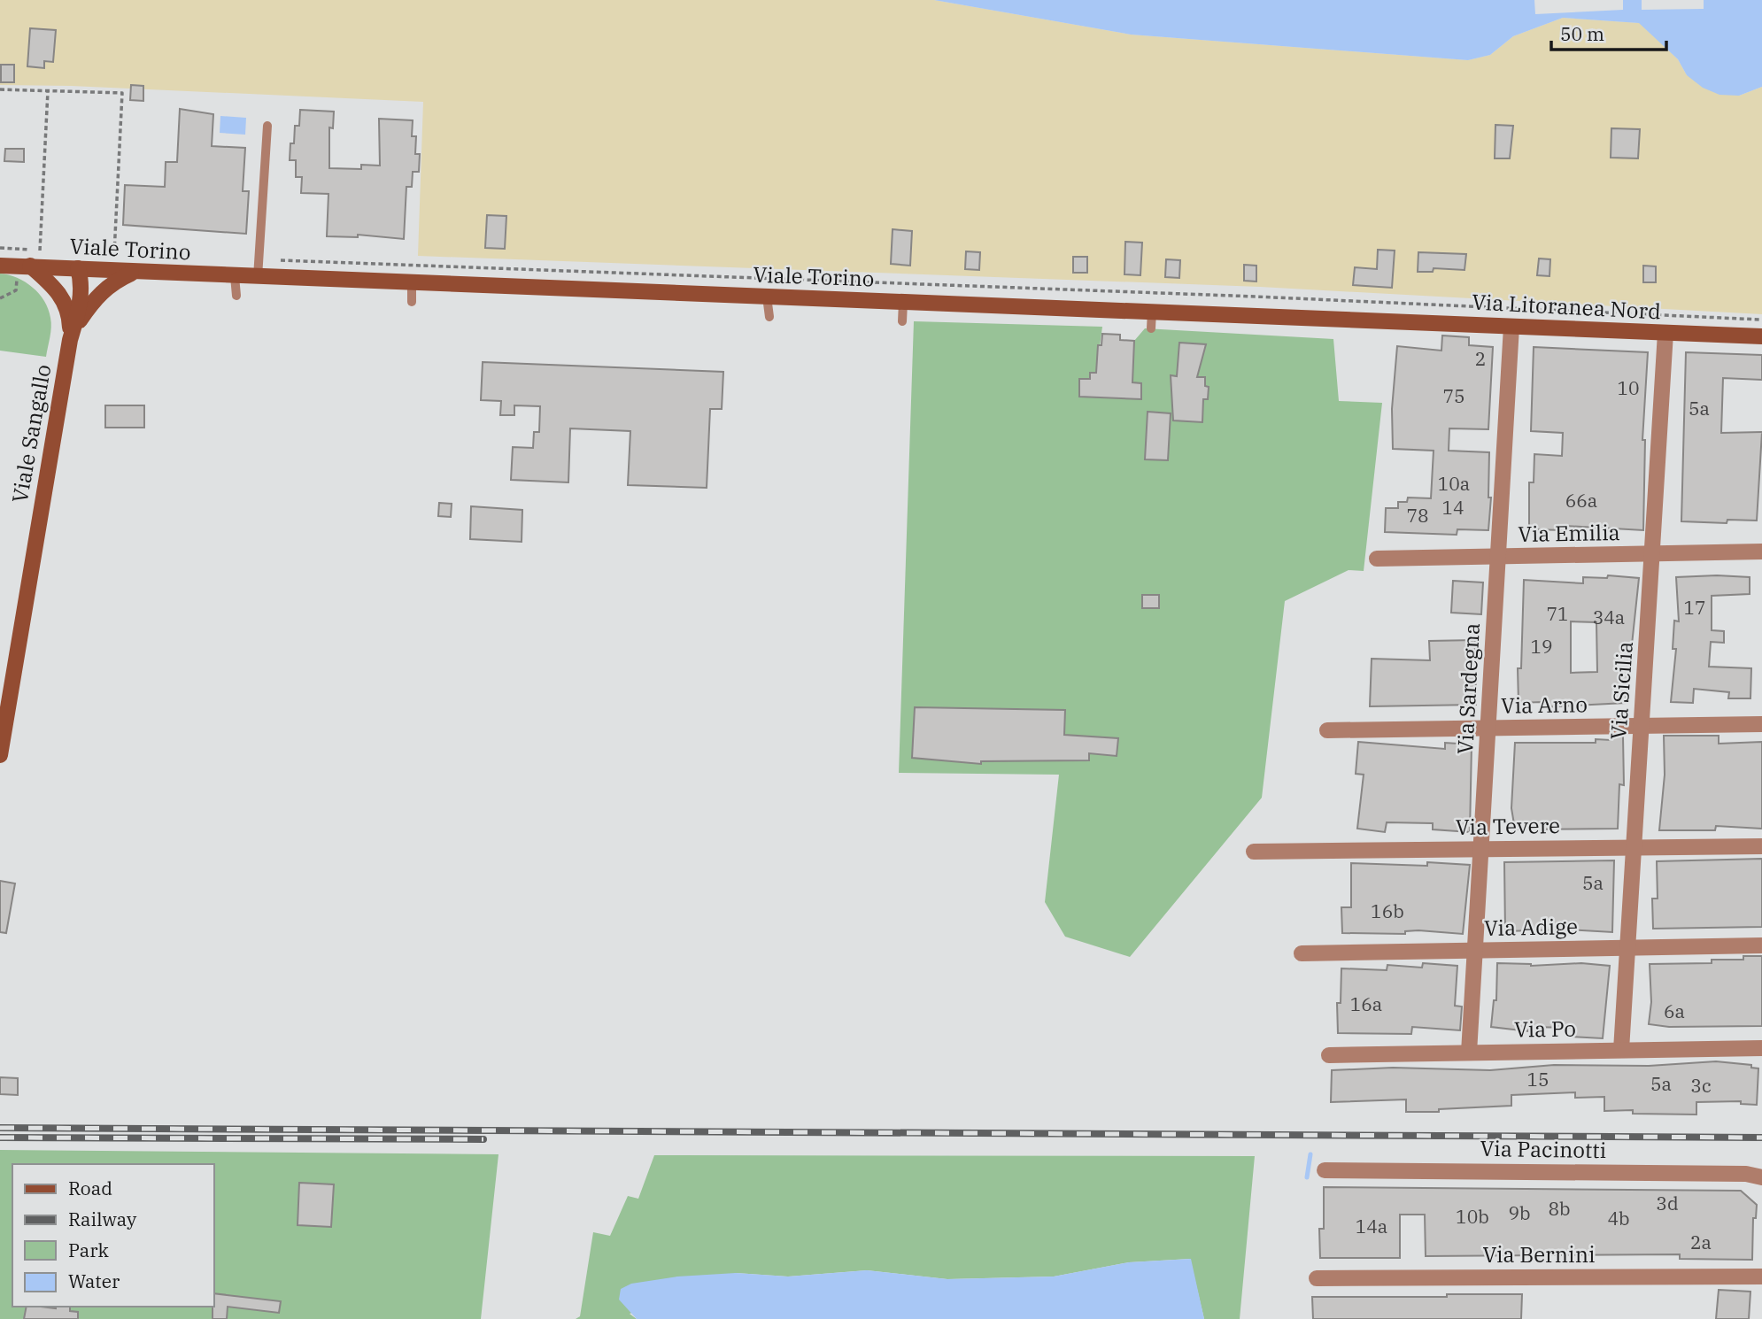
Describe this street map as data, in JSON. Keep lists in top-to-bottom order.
{
  "streets": {
    "street": [
      "Viale Torino",
      "Via Litoranea Nord",
      "Viale Sangallo",
      "Via Emilia",
      "Via Sardegna",
      "Via Sicilia",
      "Via Arno",
      "Via Tevere",
      "Via Adige",
      "Via Po",
      "Via Pacinotti",
      "Via Bernini"
    ]
  },
  "crossings": [
    ["Viale Torino", "Via Litoranea Nord"],
    ["Viale Torino", "Viale Sangallo"],
    ["Via Litoranea Nord", "Via Sardegna"],
    ["Via Litoranea Nord", "Via Sicilia"],
    ["Via Emilia", "Via Sardegna"],
    ["Via Emilia", "Via Sicilia"],
    ["Via Sardegna", "Via Arno"],
    ["Via Sardegna", "Via Tevere"],
    ["Via Sardegna", "Via Adige"],
    ["Via Sardegna", "Via Po"],
    ["Via Sicilia", "Via Arno"],
    ["Via Sicilia", "Via Tevere"],
    ["Via Sicilia", "Via Adige"],
    ["Via Sicilia", "Via Po"]
  ],
  "house_numbers": [
    "2",
    "10",
    "75",
    "5a",
    "10a",
    "66a",
    "14",
    "78",
    "17",
    "71",
    "34a",
    "19",
    "5a",
    "16b",
    "16a",
    "6a",
    "15",
    "5a",
    "3c",
    "3d",
    "8b",
    "9b",
    "10b",
    "4b",
    "14a",
    "2a"
  ],
  "legend": [
    "Road",
    "Railway",
    "Park",
    "Water"
  ],
  "scale_bar": "50 m"
}
